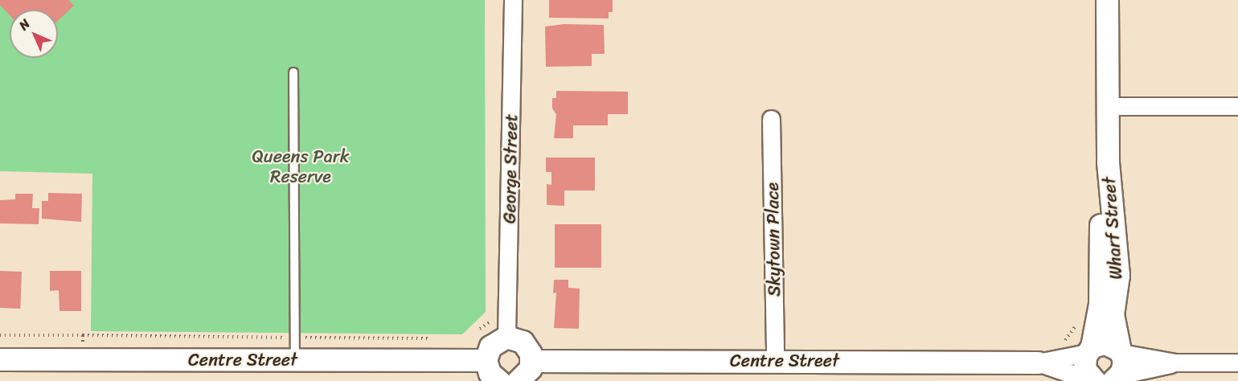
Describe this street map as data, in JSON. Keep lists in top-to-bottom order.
{
  "streets": {
    "street": [
      "George Street",
      "Wharf Street",
      "Skytown Place",
      "Centre Street"
    ]
  },
  "crossings": [
    ["Wharf Street", "Centre Street"],
    ["Skytown Place", "Centre Street"]
  ],
  "parks": ["Queens Park Reserve"],
  "north": "top left"
}
